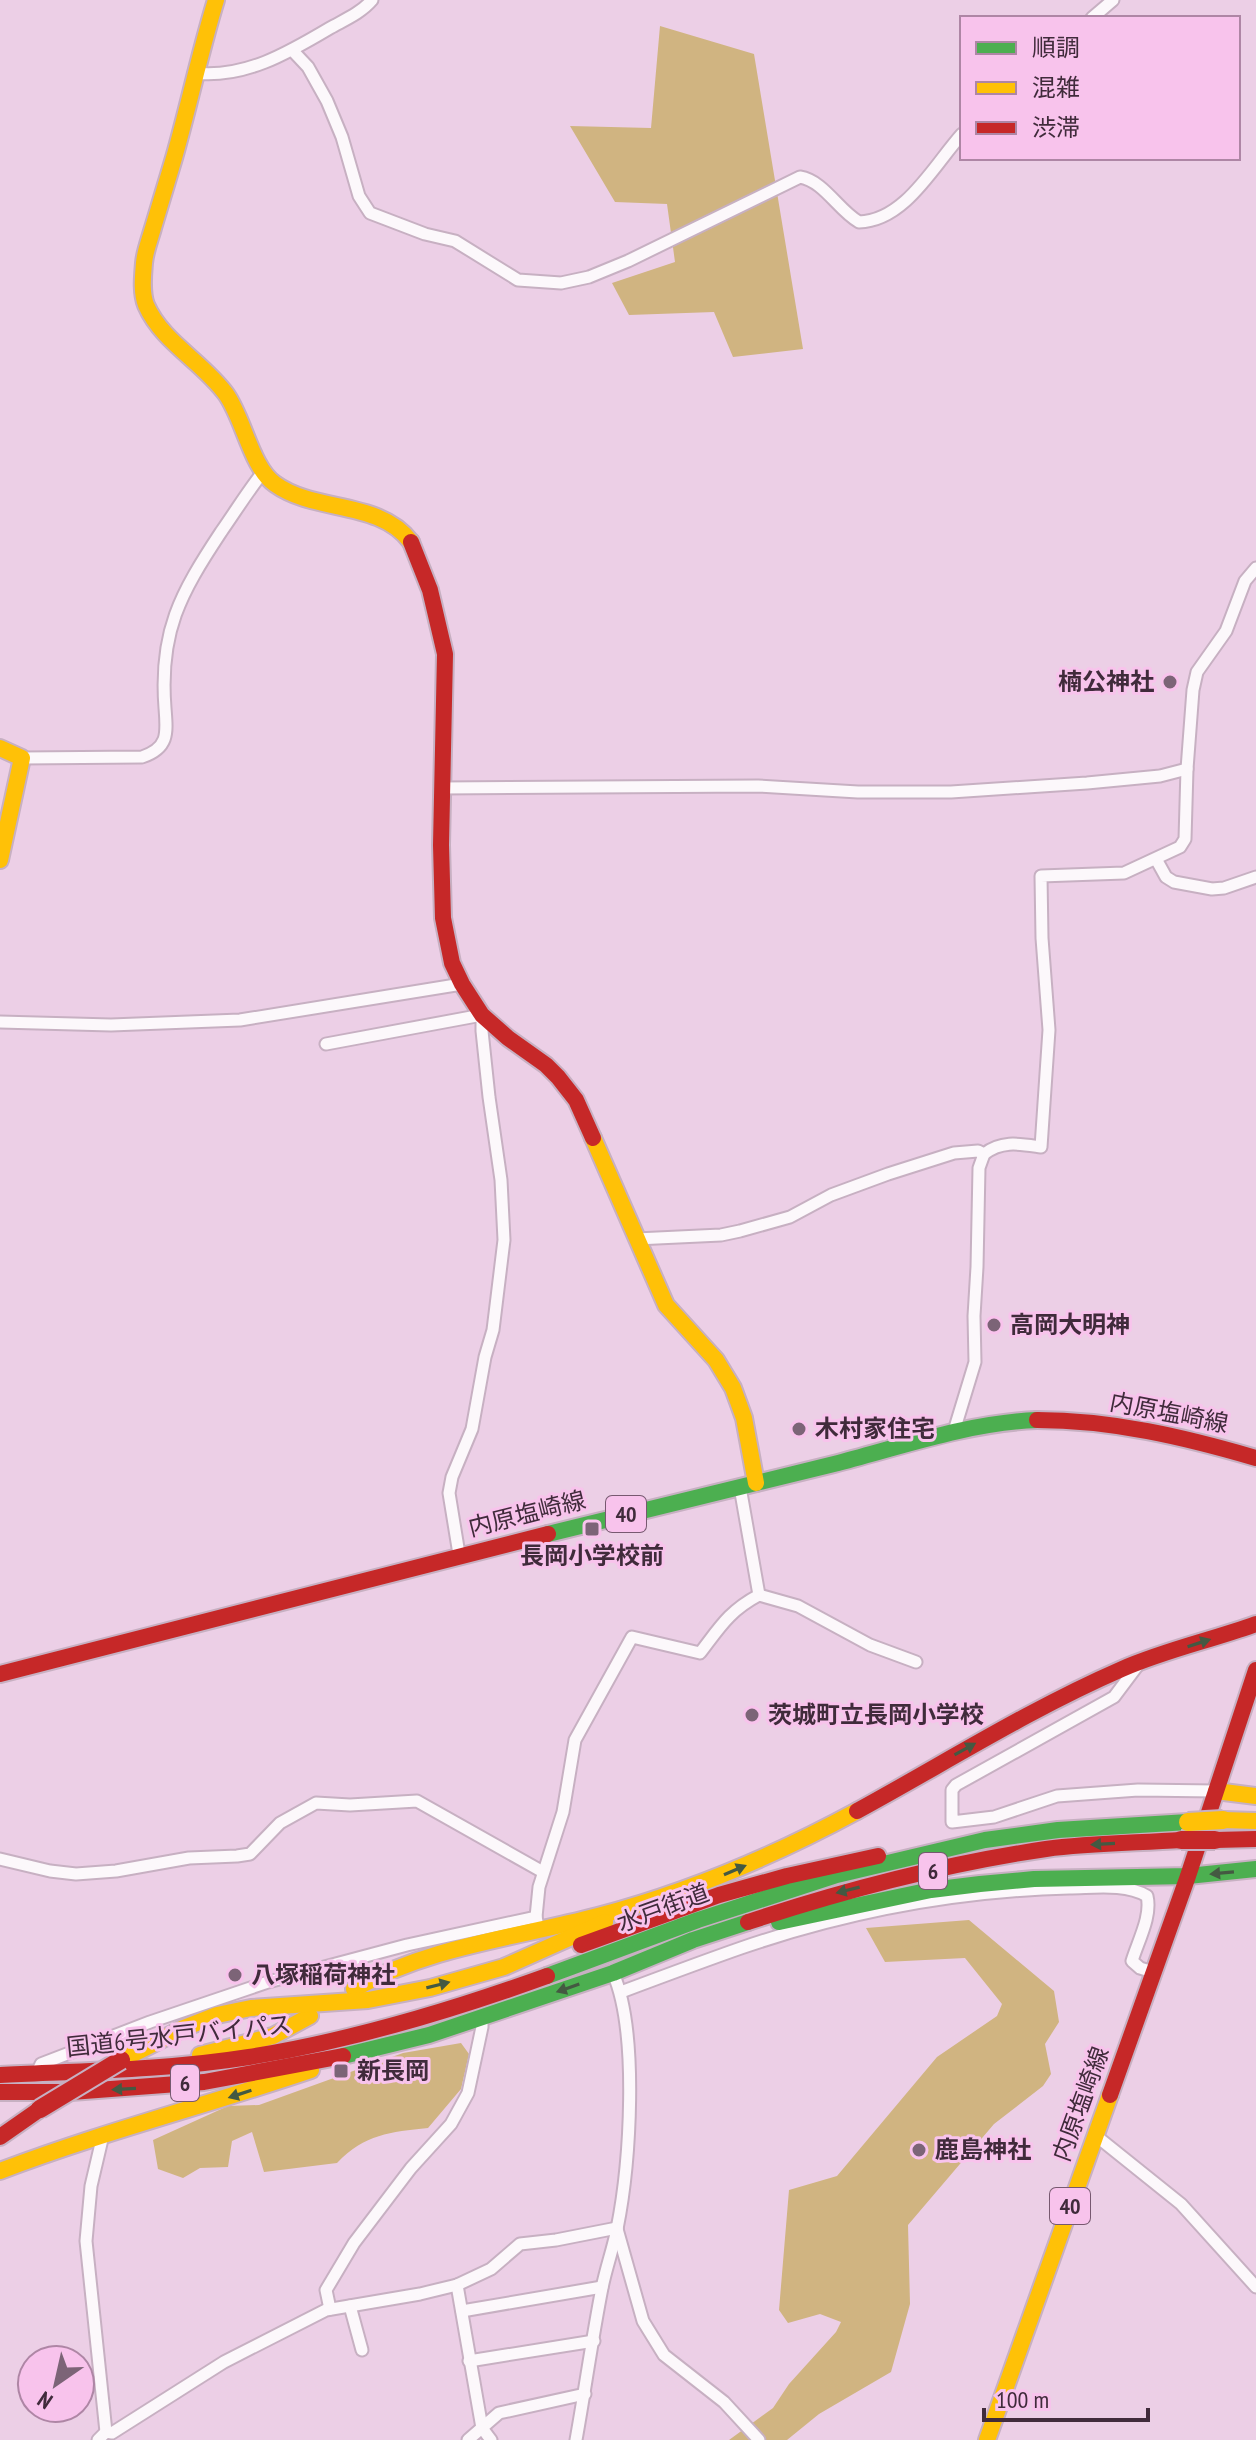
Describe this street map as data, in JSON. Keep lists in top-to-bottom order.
{
  "streets": {
    "main road": [
      "内原塩崎線",
      "40",
      "6",
      "水戸街道",
      "国道6号水戸バイパス"
    ]
  },
  "crossings": [
    ["内原塩崎線", "40"],
    ["6", "水戸街道"],
    ["水戸街道", "国道6号水戸バイパス"]
  ],
  "places": {
    "other": [
      "楠公神社",
      "高岡大明神",
      "木村家住宅",
      "茨城町立長岡小学校",
      "八塚稲荷神社",
      "鹿島神社"
    ],
    "transit": ["長岡小学校前", "新長岡"]
  },
  "legend": ["順調", "混雑", "渋滞"],
  "scale_bar": "100 m",
  "north": "bottom left"
}
